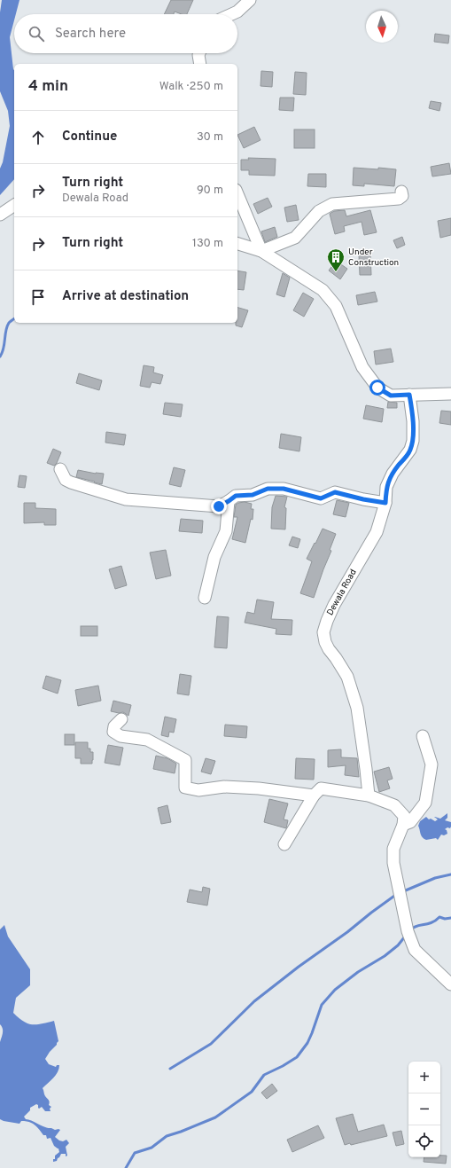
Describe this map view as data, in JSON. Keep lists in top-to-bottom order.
{
  "streets": {
    "street": ["Dewala Road"]
  },
  "places": {
    "building": ["Under Construction"]
  },
  "north": "bottom",
  "page": {
    "search": "Search here",
    "heading": ["4 min", "Walk · 250 m"],
    "list": [
      ["Continue", "30 m"],
      ["Turn right", "Dewala Road", "90 m"],
      ["Turn right", "130 m"],
      "Arrive at destination"
    ],
    "map_buttons": ["+", "−"]
  }
}
